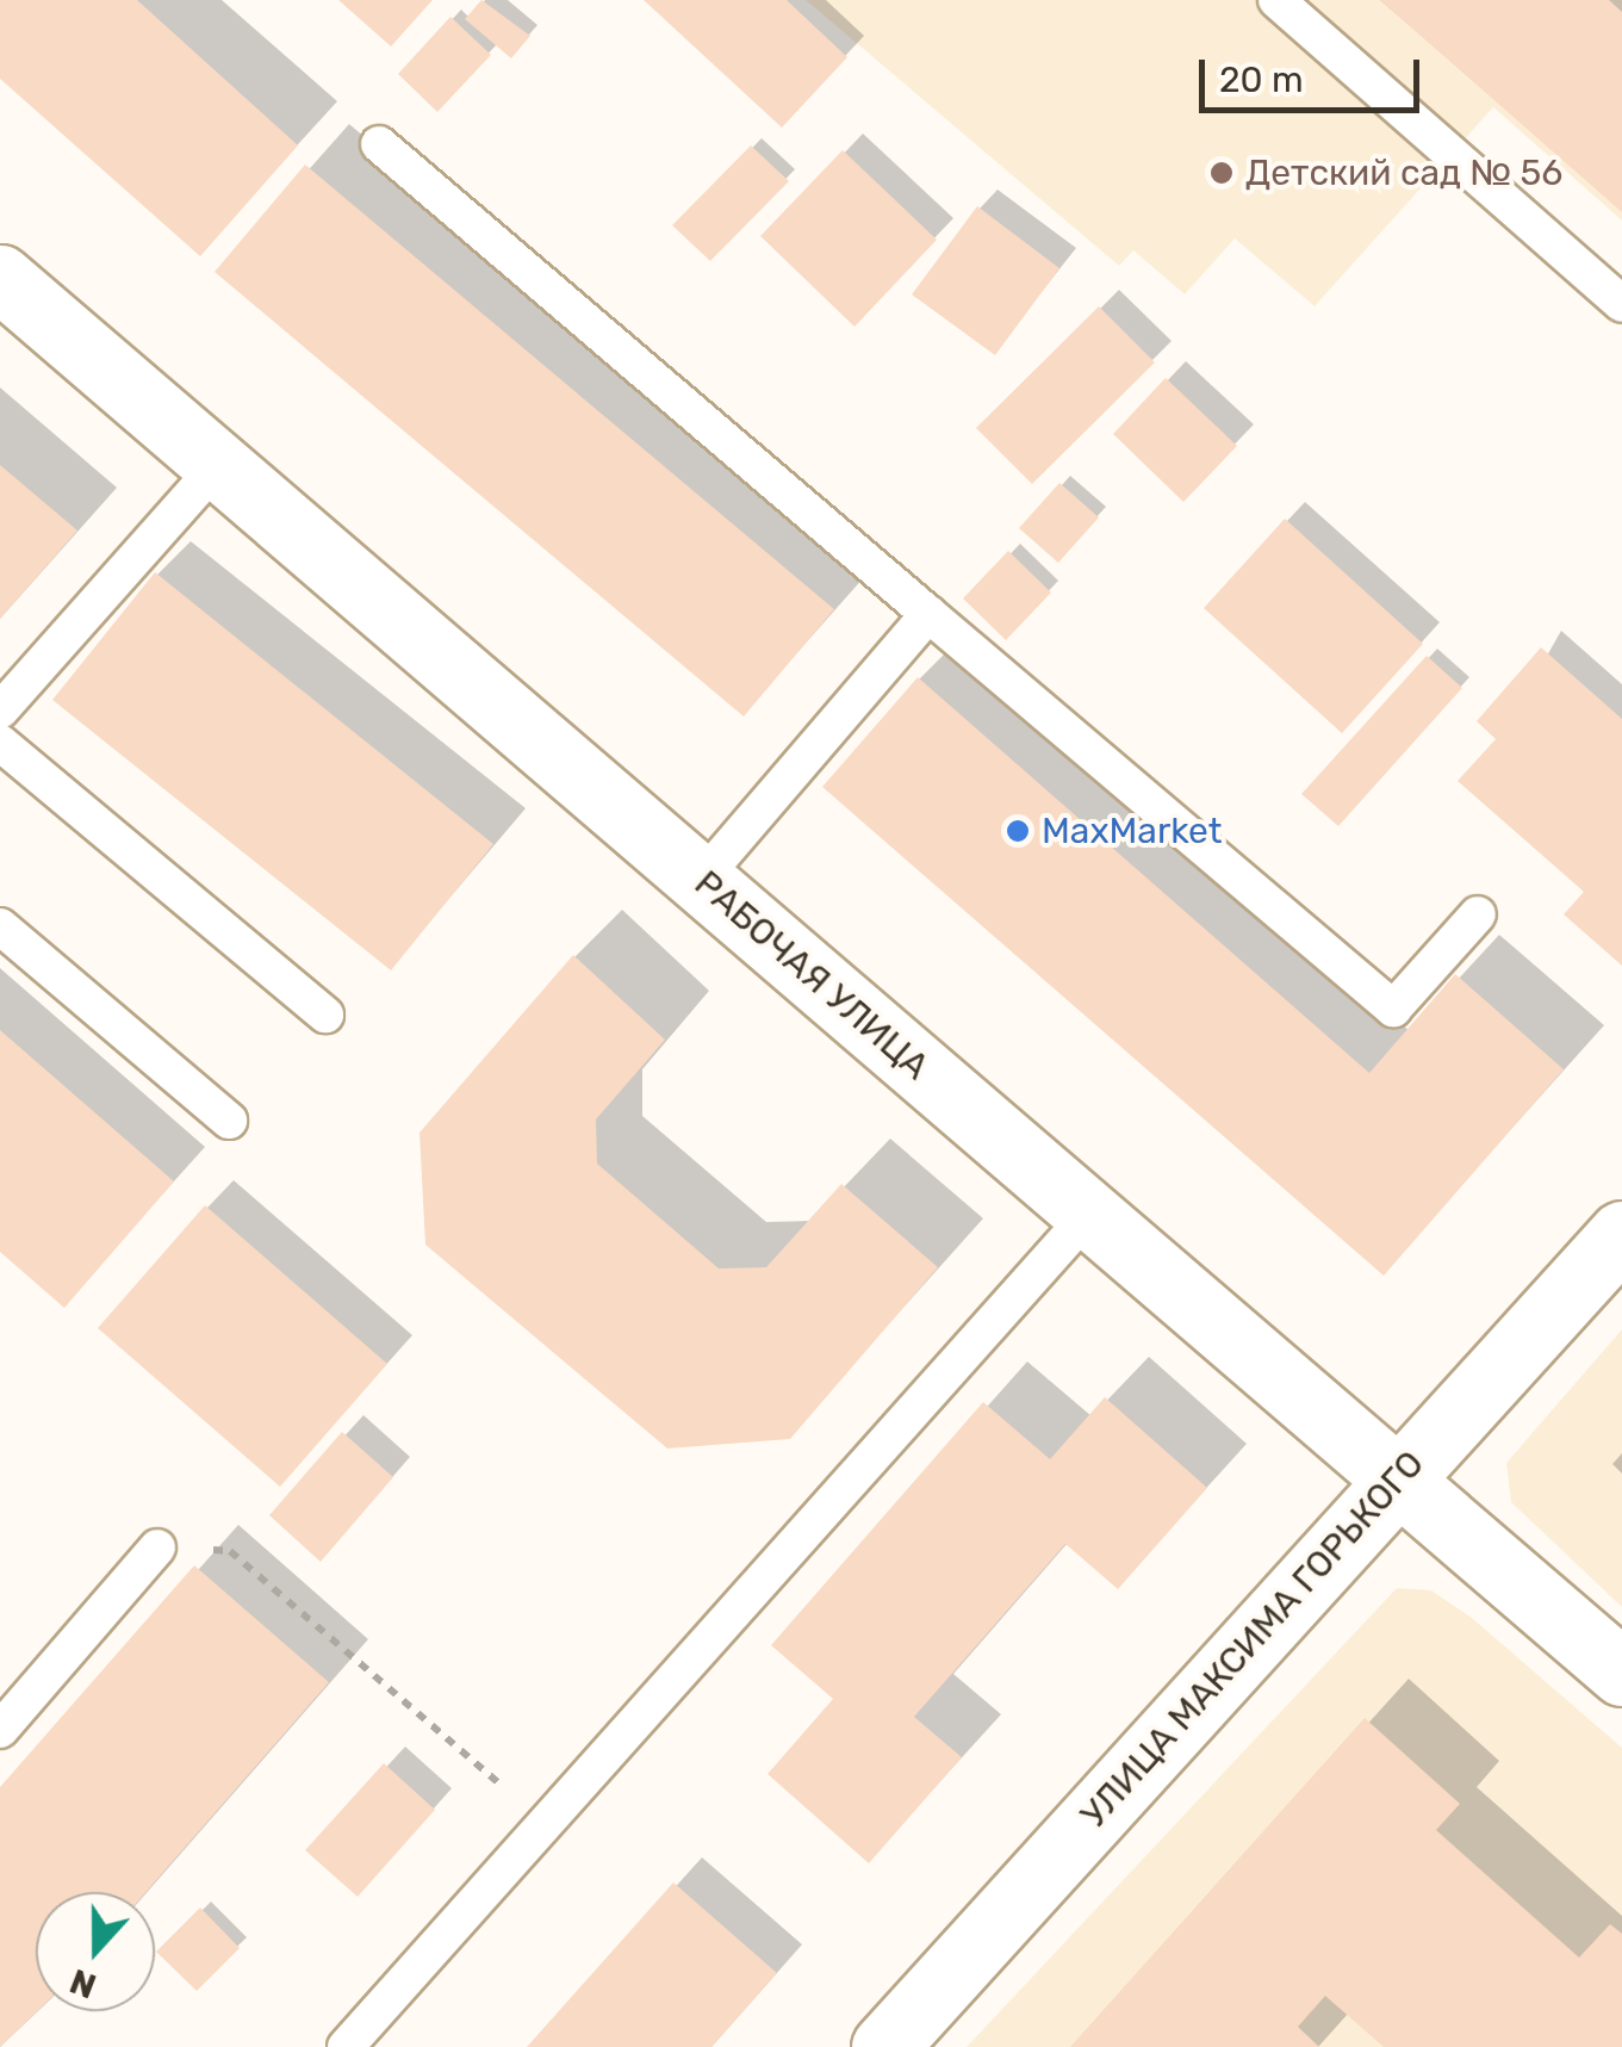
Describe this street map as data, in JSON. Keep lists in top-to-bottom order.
{
  "streets": {
    "street": ["РАБОЧАЯ УЛИЦА", "УЛИЦА МАКСИМА ГОРЬКОГО"]
  },
  "crossings": [
    ["РАБОЧАЯ УЛИЦА", "УЛИЦА МАКСИМА ГОРЬКОГО"]
  ],
  "places": ["Детский сад № 56", "MaxMarket"],
  "scale_bar": "20 m",
  "north": "bottom"
}
